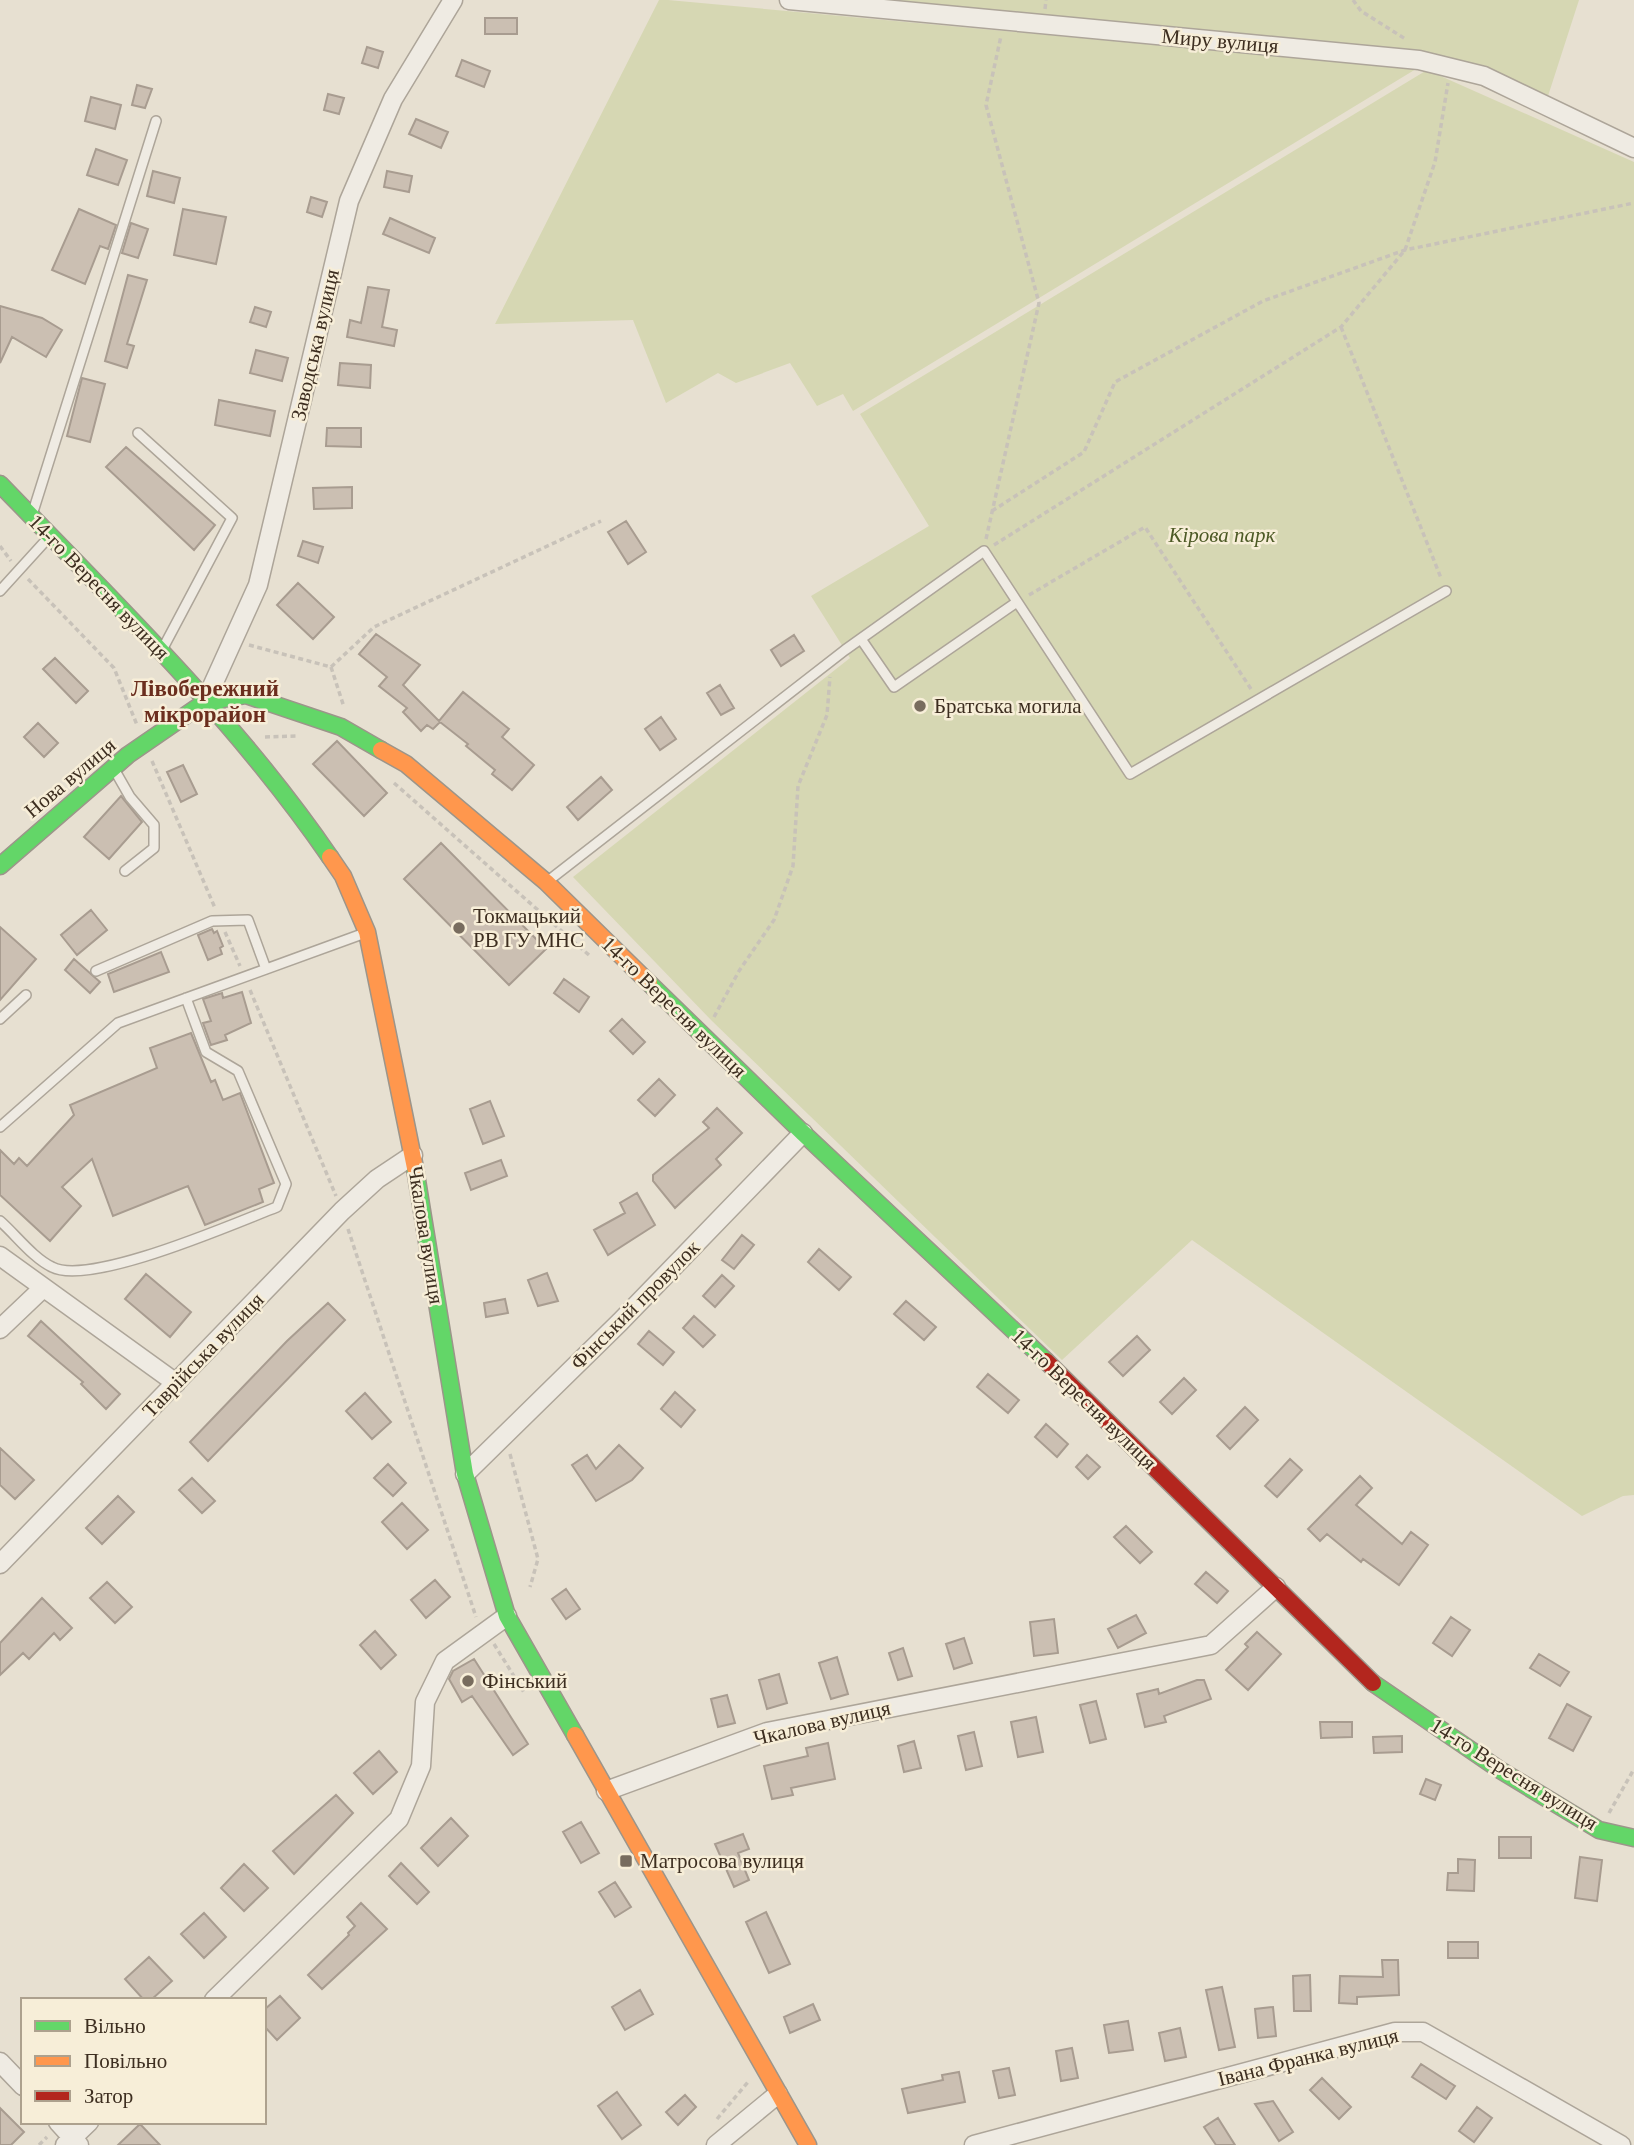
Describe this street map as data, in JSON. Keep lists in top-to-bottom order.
{
  "streets": {
    "street": [
      "Миру вулиця",
      "Заводська вулиця",
      "14-го Вересня вулиця",
      "Нова вулиця",
      "Чкалова вулиця",
      "Фінський провулок",
      "Таврійська вулиця",
      "Івана Франка вулиця"
    ]
  },
  "crossings": [
    ["Заводська вулиця", "14-го Вересня вулиця"],
    ["Заводська вулиця", "Нова вулиця"],
    ["Заводська вулиця", "Чкалова вулиця"],
    ["14-го Вересня вулиця", "Нова вулиця"],
    ["14-го Вересня вулиця", "Чкалова вулиця"],
    ["14-го Вересня вулиця", "Фінський провулок"],
    ["Нова вулиця", "Чкалова вулиця"],
    ["Чкалова вулиця", "Фінський провулок"],
    ["Чкалова вулиця", "Таврійська вулиця"]
  ],
  "districts": ["Лівобережний мікрорайон"],
  "parks": ["Кірова парк"],
  "places": {
    "other": ["Братська могила", "Токмацький РВ ГУ МНС", "Фінський"],
    "transit": ["Матросова вулиця"]
  },
  "legend": ["Вільно", "Повільно", "Затор"]
}
